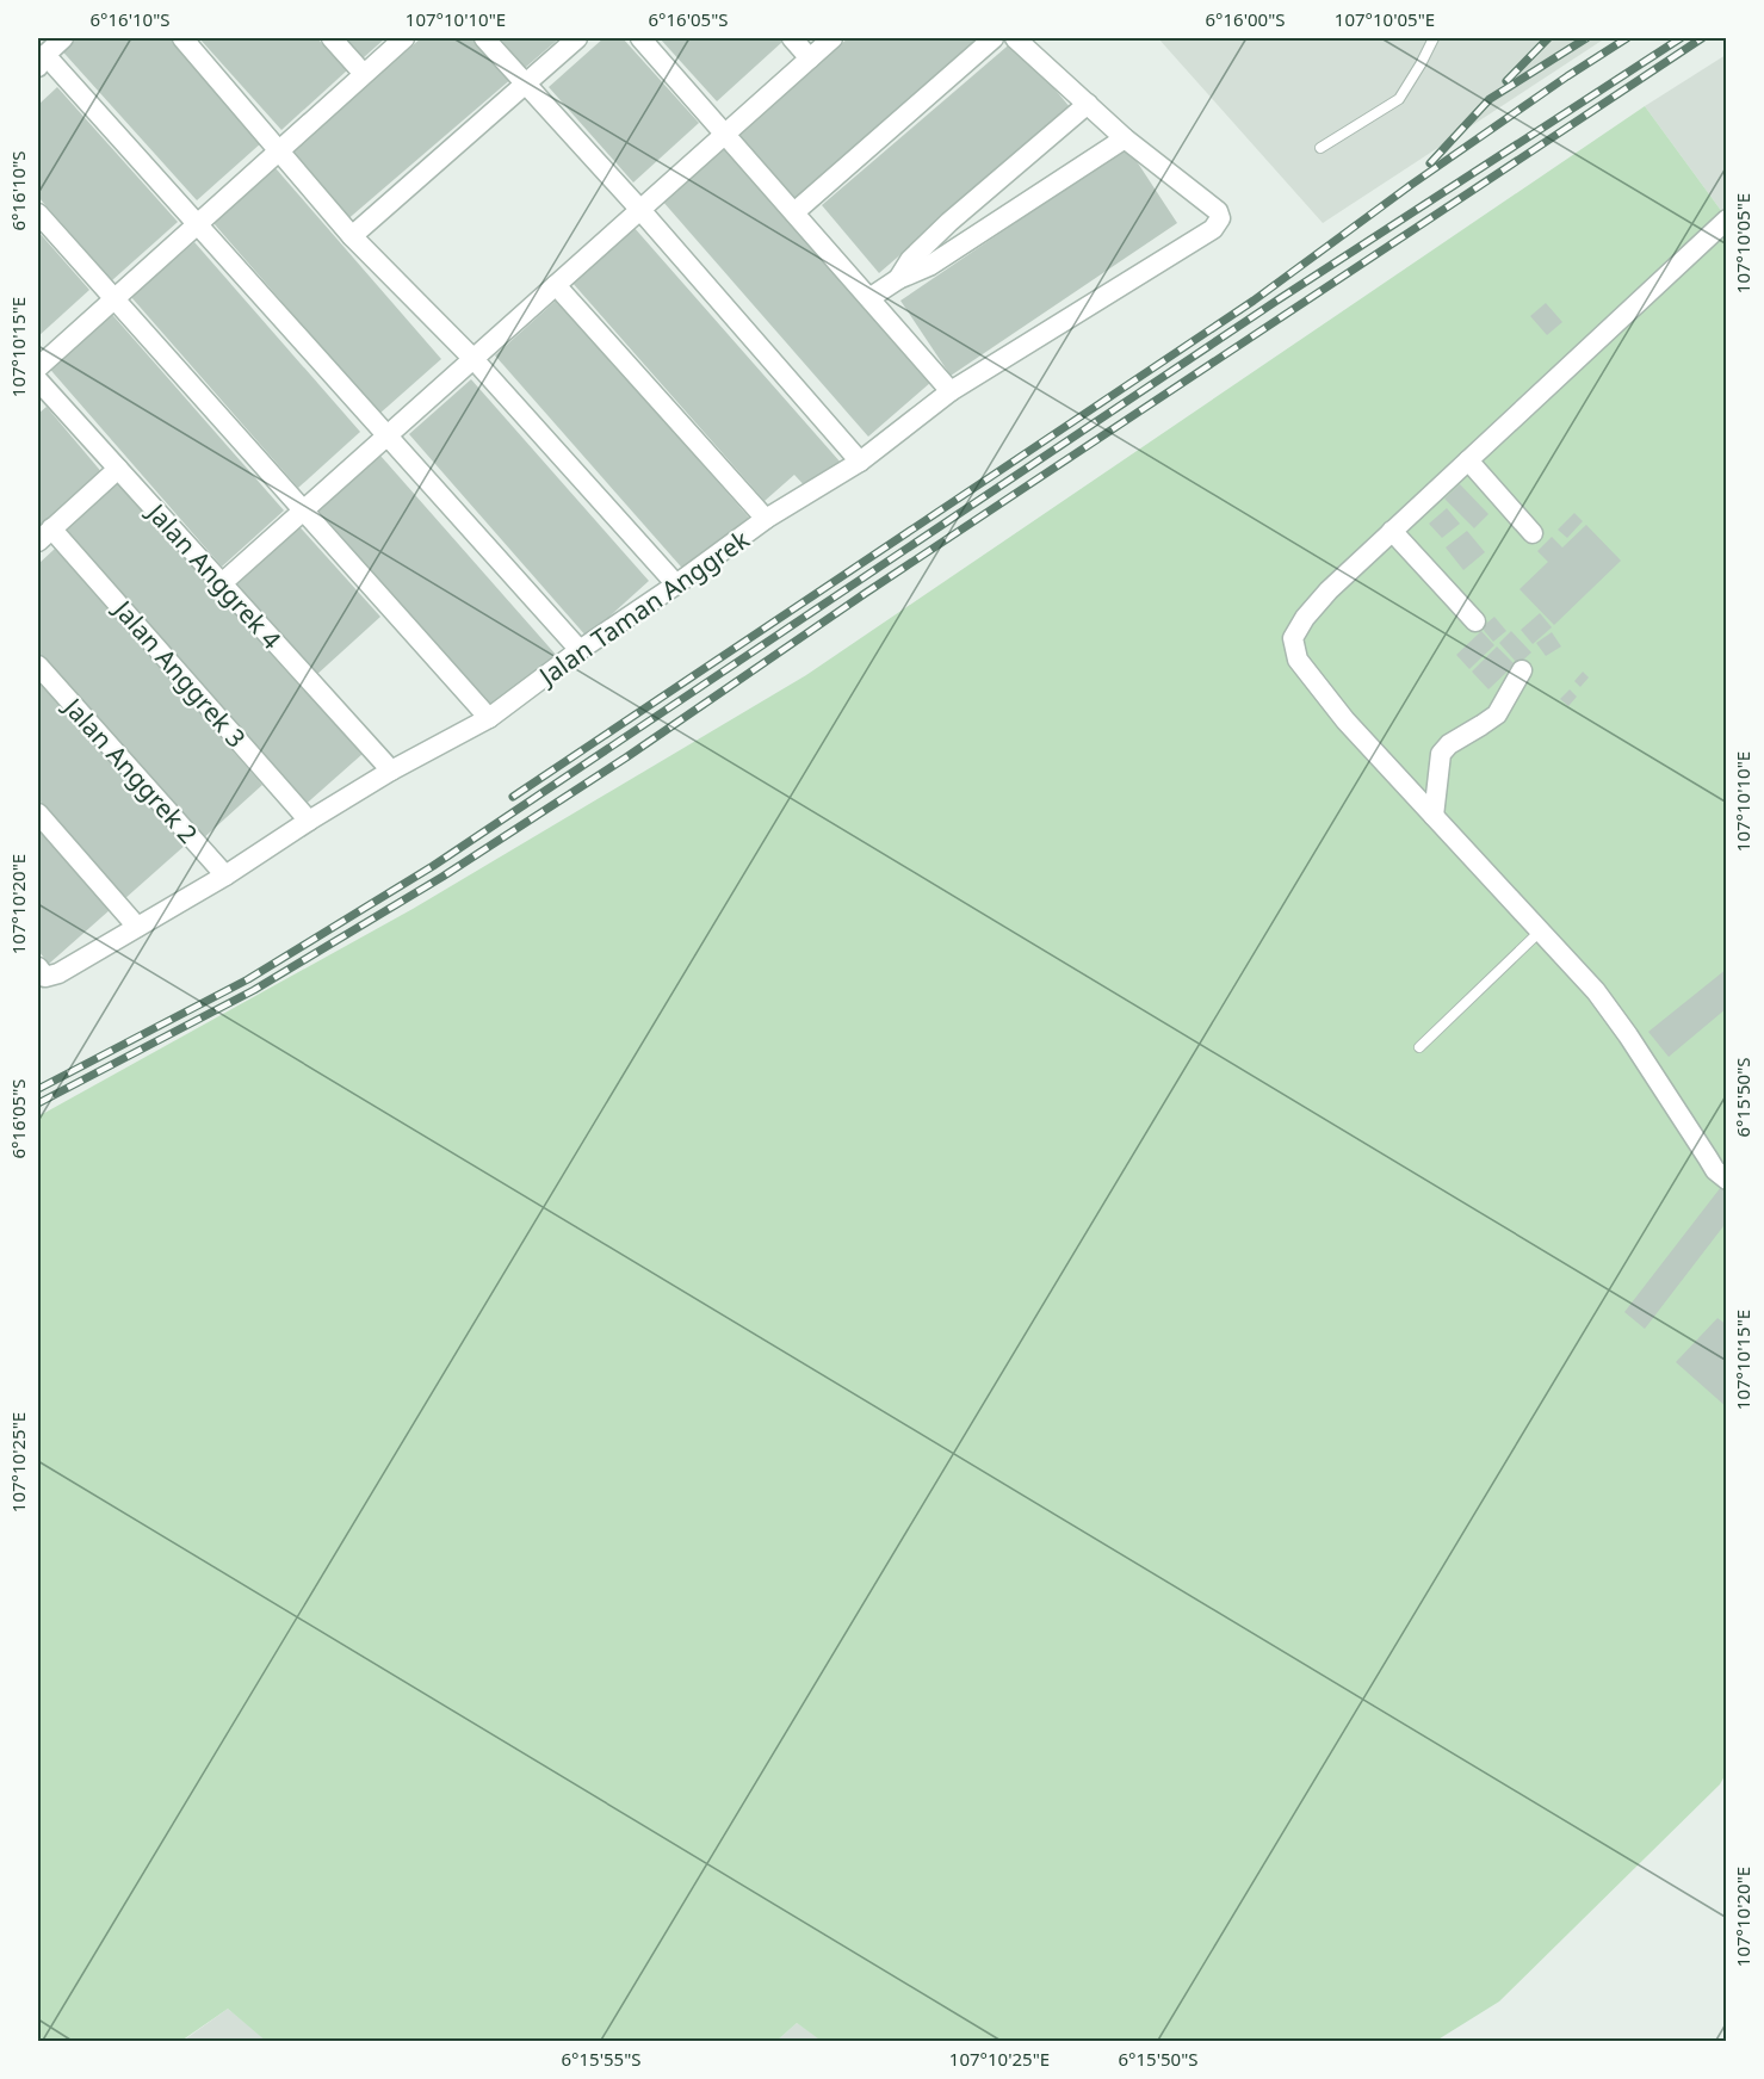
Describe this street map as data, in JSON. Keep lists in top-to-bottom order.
{
  "streets": {
    "street": [
      "Jalan Anggrek 4",
      "Jalan Taman Anggrek",
      "Jalan Anggrek 3",
      "Jalan Anggrek 2"
    ]
  },
  "crossings": [
    ["Jalan Anggrek 4", "Jalan Taman Anggrek"],
    ["Jalan Taman Anggrek", "Jalan Anggrek 3"],
    ["Jalan Taman Anggrek", "Jalan Anggrek 2"]
  ],
  "coordinates": [
    "6°16'10\"S",
    "107°10'10\"E",
    "6°16'05\"S",
    "6°16'00\"S",
    "107°10'05\"E",
    "107°10'15\"E",
    "107°10'20\"E",
    "6°15'50\"S",
    "107°10'25\"E",
    "6°15'55\"S"
  ]
}
